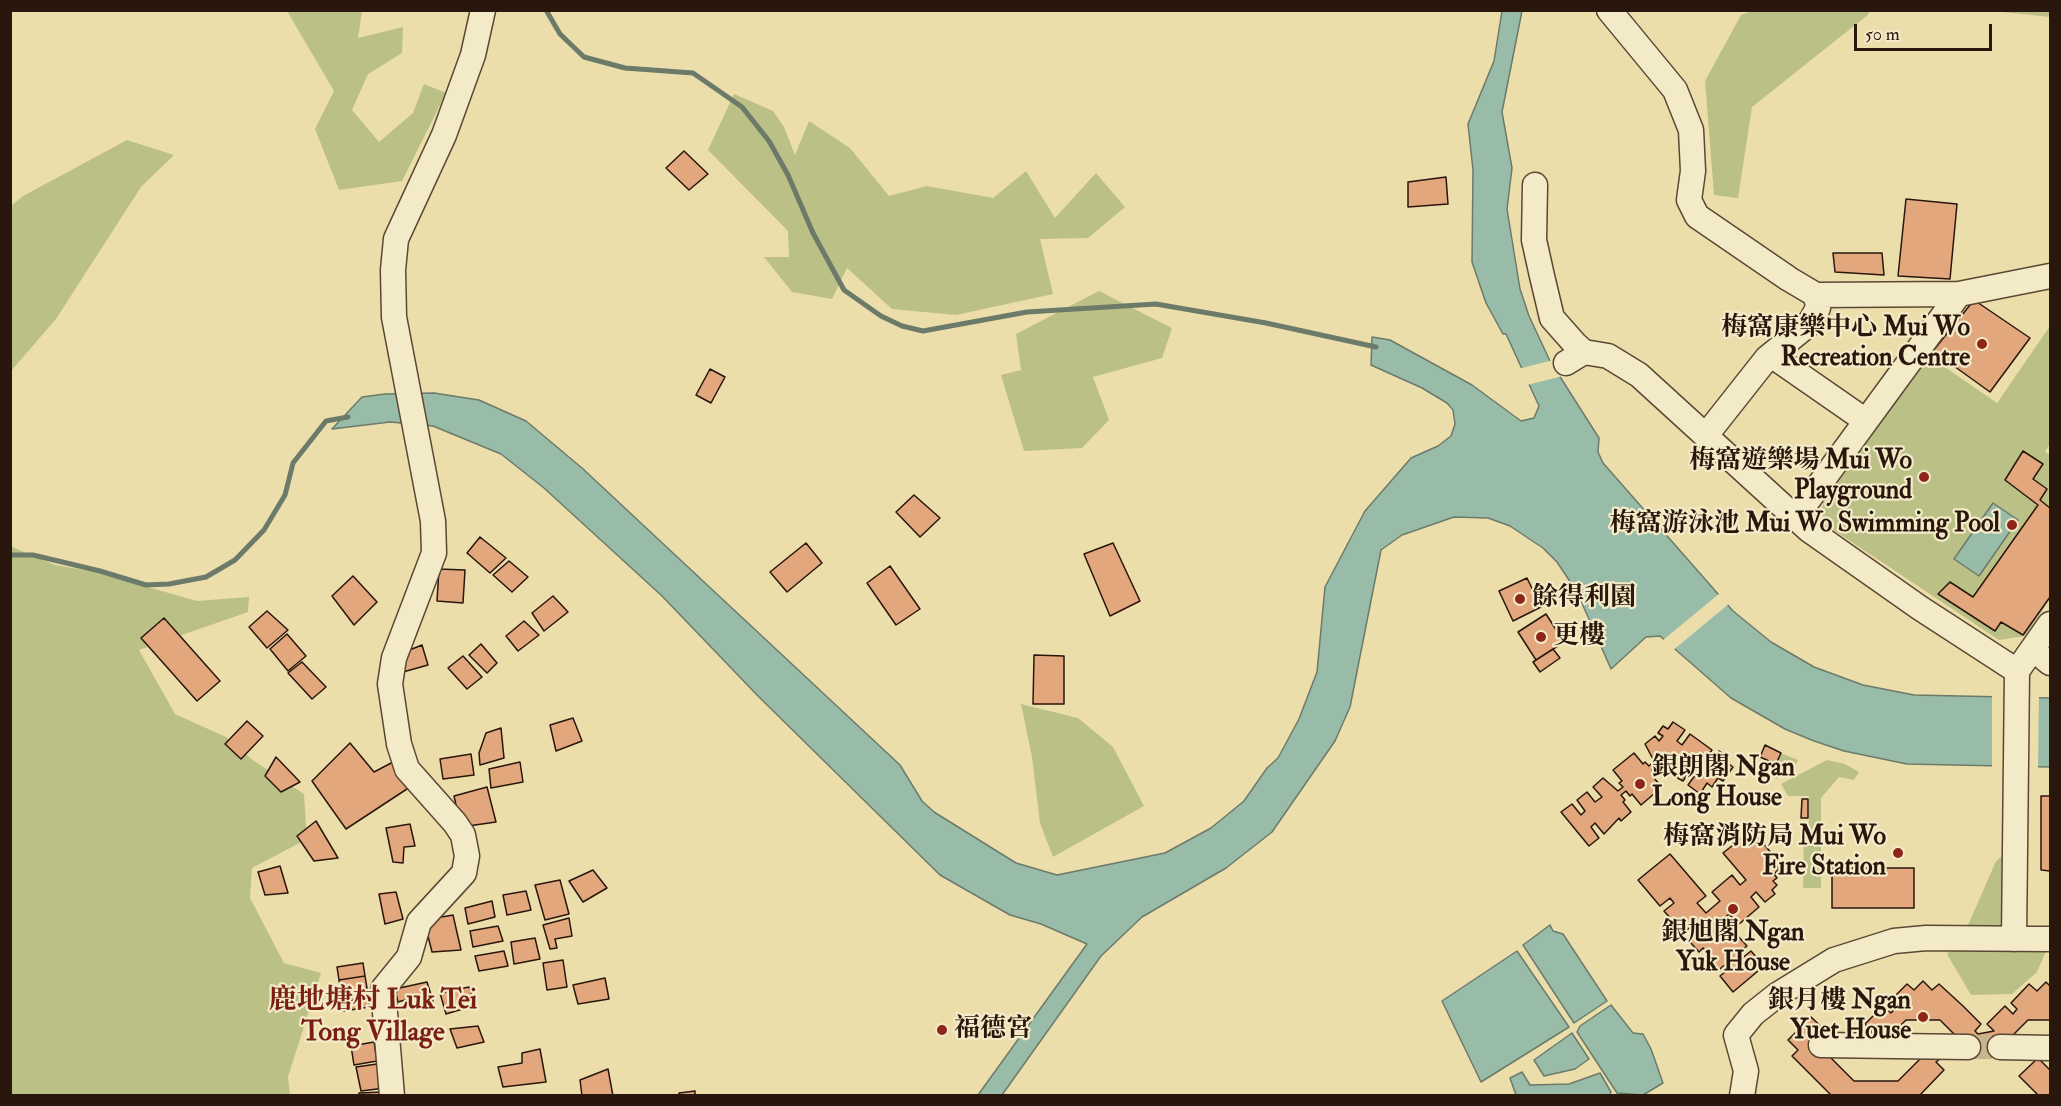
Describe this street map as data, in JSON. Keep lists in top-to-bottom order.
{
  "districts": ["鹿地塘村 Luk Tei Tong Village"],
  "places": [
    "梅窩康樂中心 Mui Wo Recreation Centre",
    "梅窩遊樂場 Mui Wo Playground",
    "梅窩游泳池 Mui Wo Swimming Pool",
    "餘得利園",
    "更樓",
    "銀朗閣 Ngan Long House",
    "梅窩消防局 Mui Wo Fire Station",
    "銀旭閣 Ngan Yuk House",
    "銀月樓 Ngan Yuet House",
    "福德宮"
  ],
  "scale_bar": "50 m"
}
